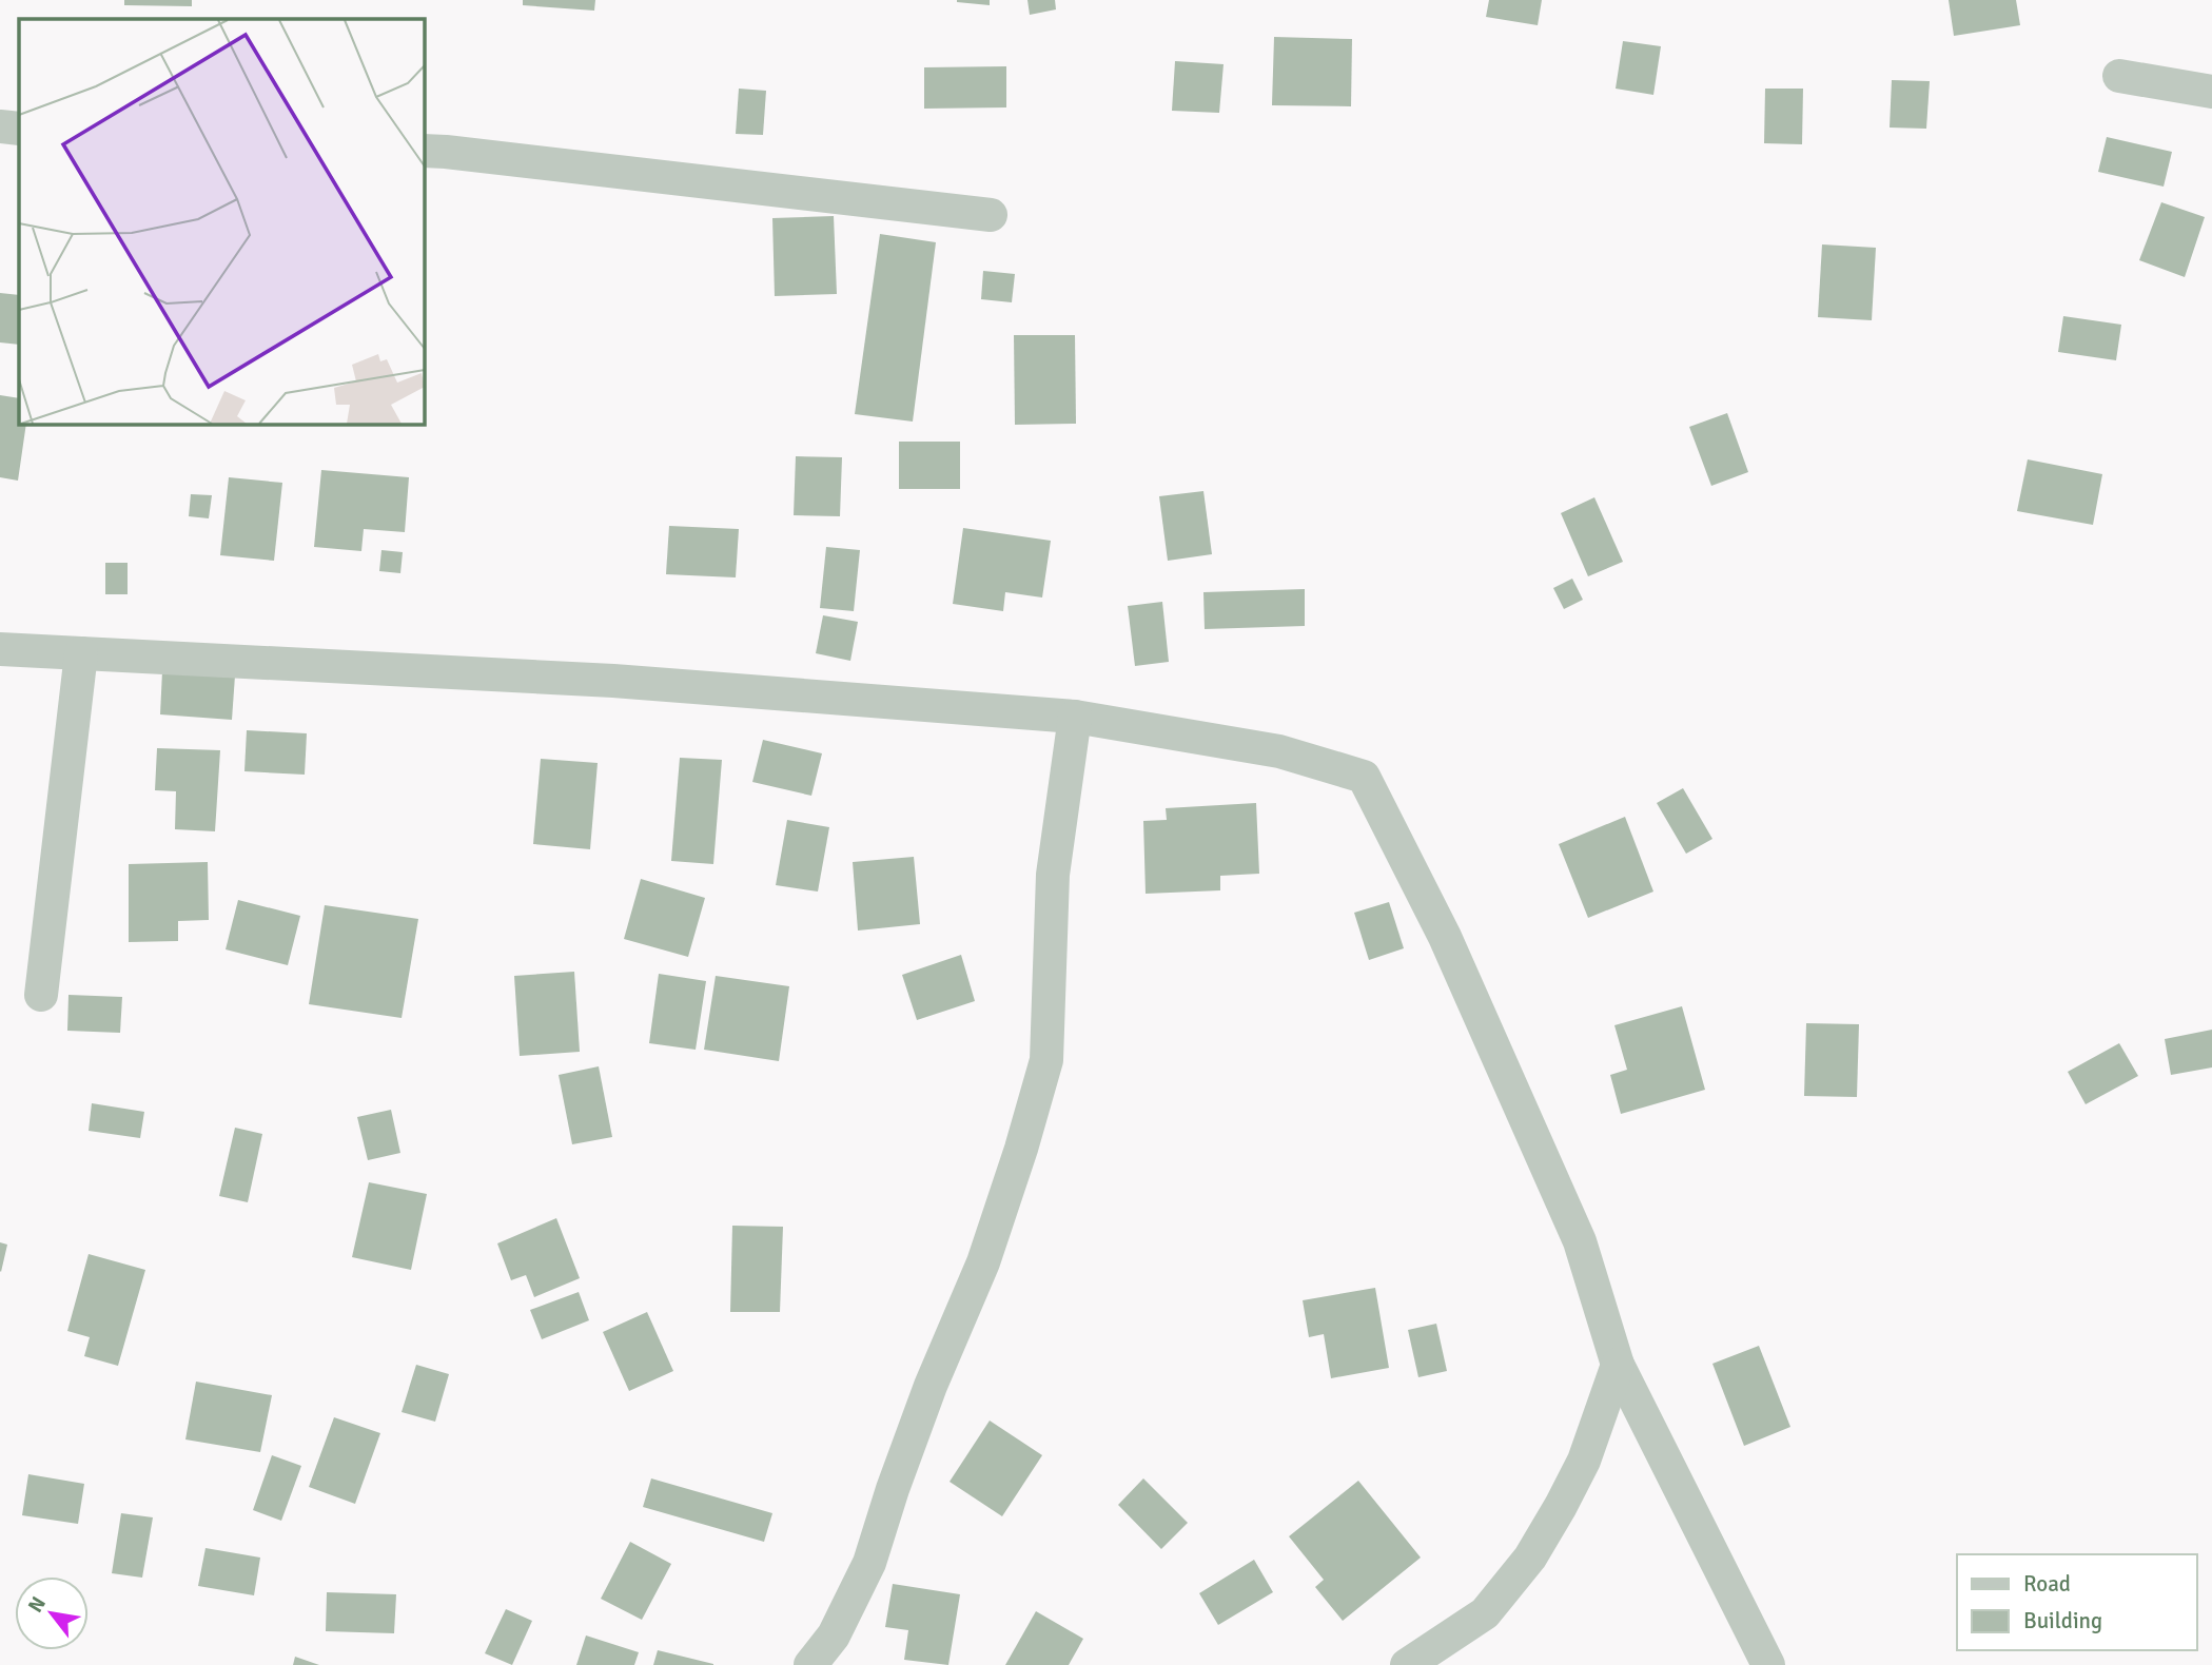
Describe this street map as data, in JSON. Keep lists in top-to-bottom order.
{
  "legend": ["Road", "Building"],
  "north": "top left"
}
